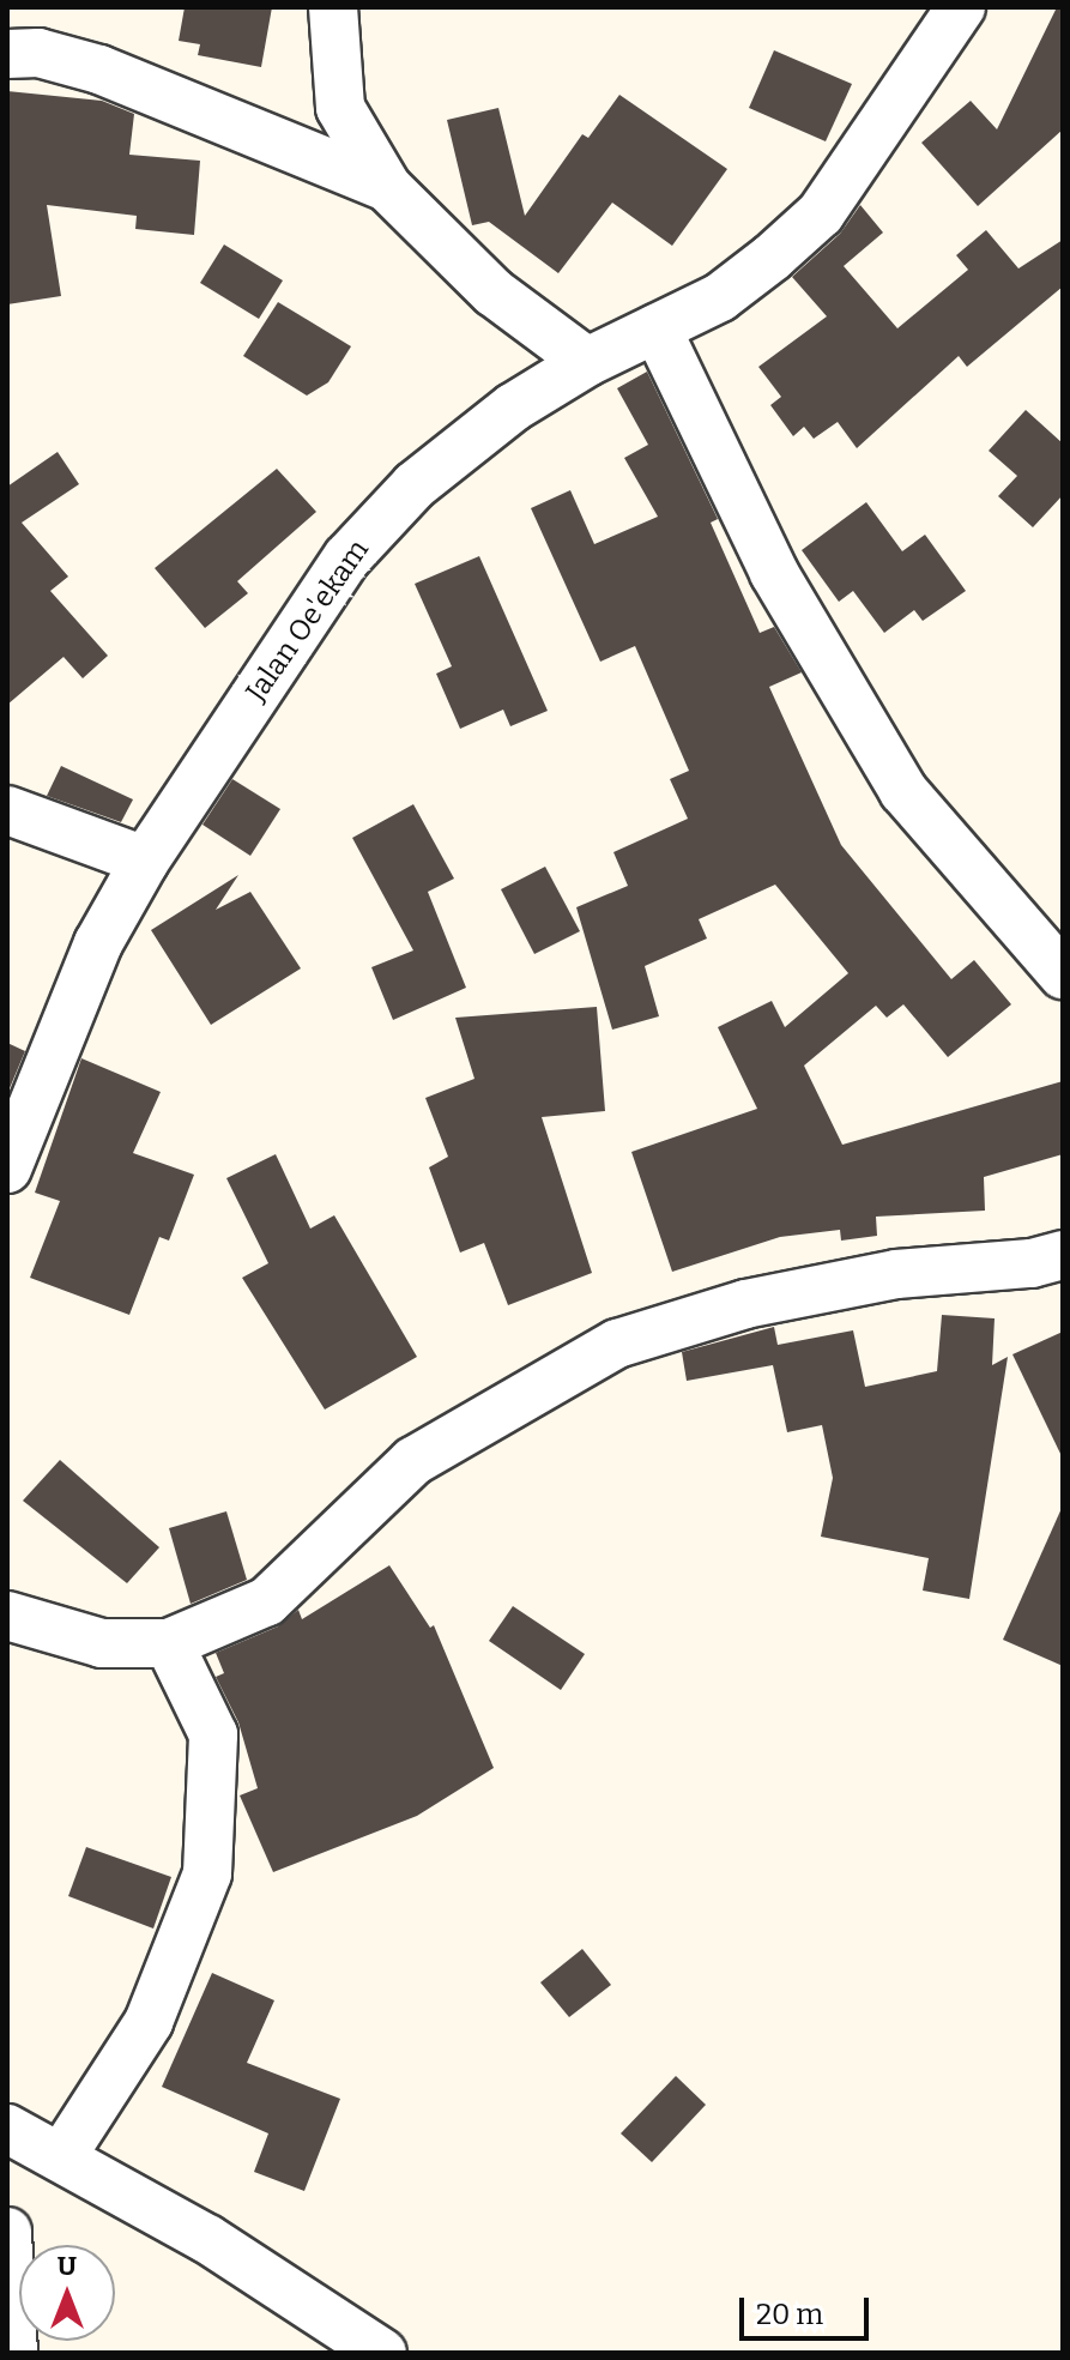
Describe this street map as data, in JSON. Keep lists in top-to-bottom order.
{
  "streets": {
    "street": ["Jalan Oe'ekam"]
  },
  "scale_bar": "20 m",
  "north": "top"
}
